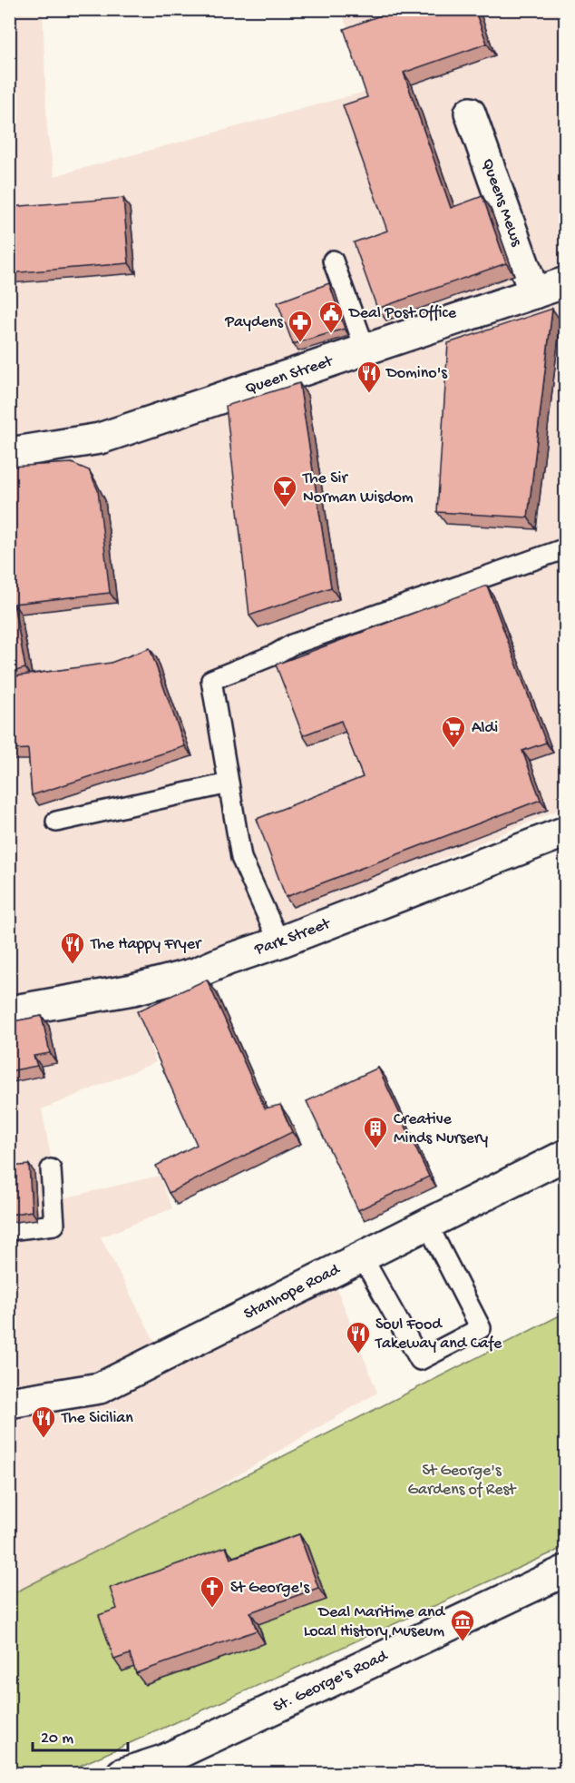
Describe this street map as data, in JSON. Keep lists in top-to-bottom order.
{
  "streets": {
    "street": [
      "Queens Mews",
      "Queen Street",
      "Park Street",
      "Stanhope Road",
      "St. George's Road"
    ]
  },
  "crossings": [
    ["Queens Mews", "Queen Street"]
  ],
  "parks": ["St George's Gardens of Rest"],
  "places": {
    "public building": ["Deal Post Office"],
    "pharmacy": ["Paydens"],
    "restaurant": [
      "Domino's",
      "The Happy Fryer",
      "Soul Food Takeway and Cafe",
      "The Sicilian"
    ],
    "bar": ["The Sir Norman Wisdom"],
    "supermarket": ["Aldi"],
    "building": ["Creative Minds Nursery"],
    "church": ["St George's"],
    "museum": ["Deal Maritime and Local History Museum"]
  },
  "scale_bar": "20 m"
}
